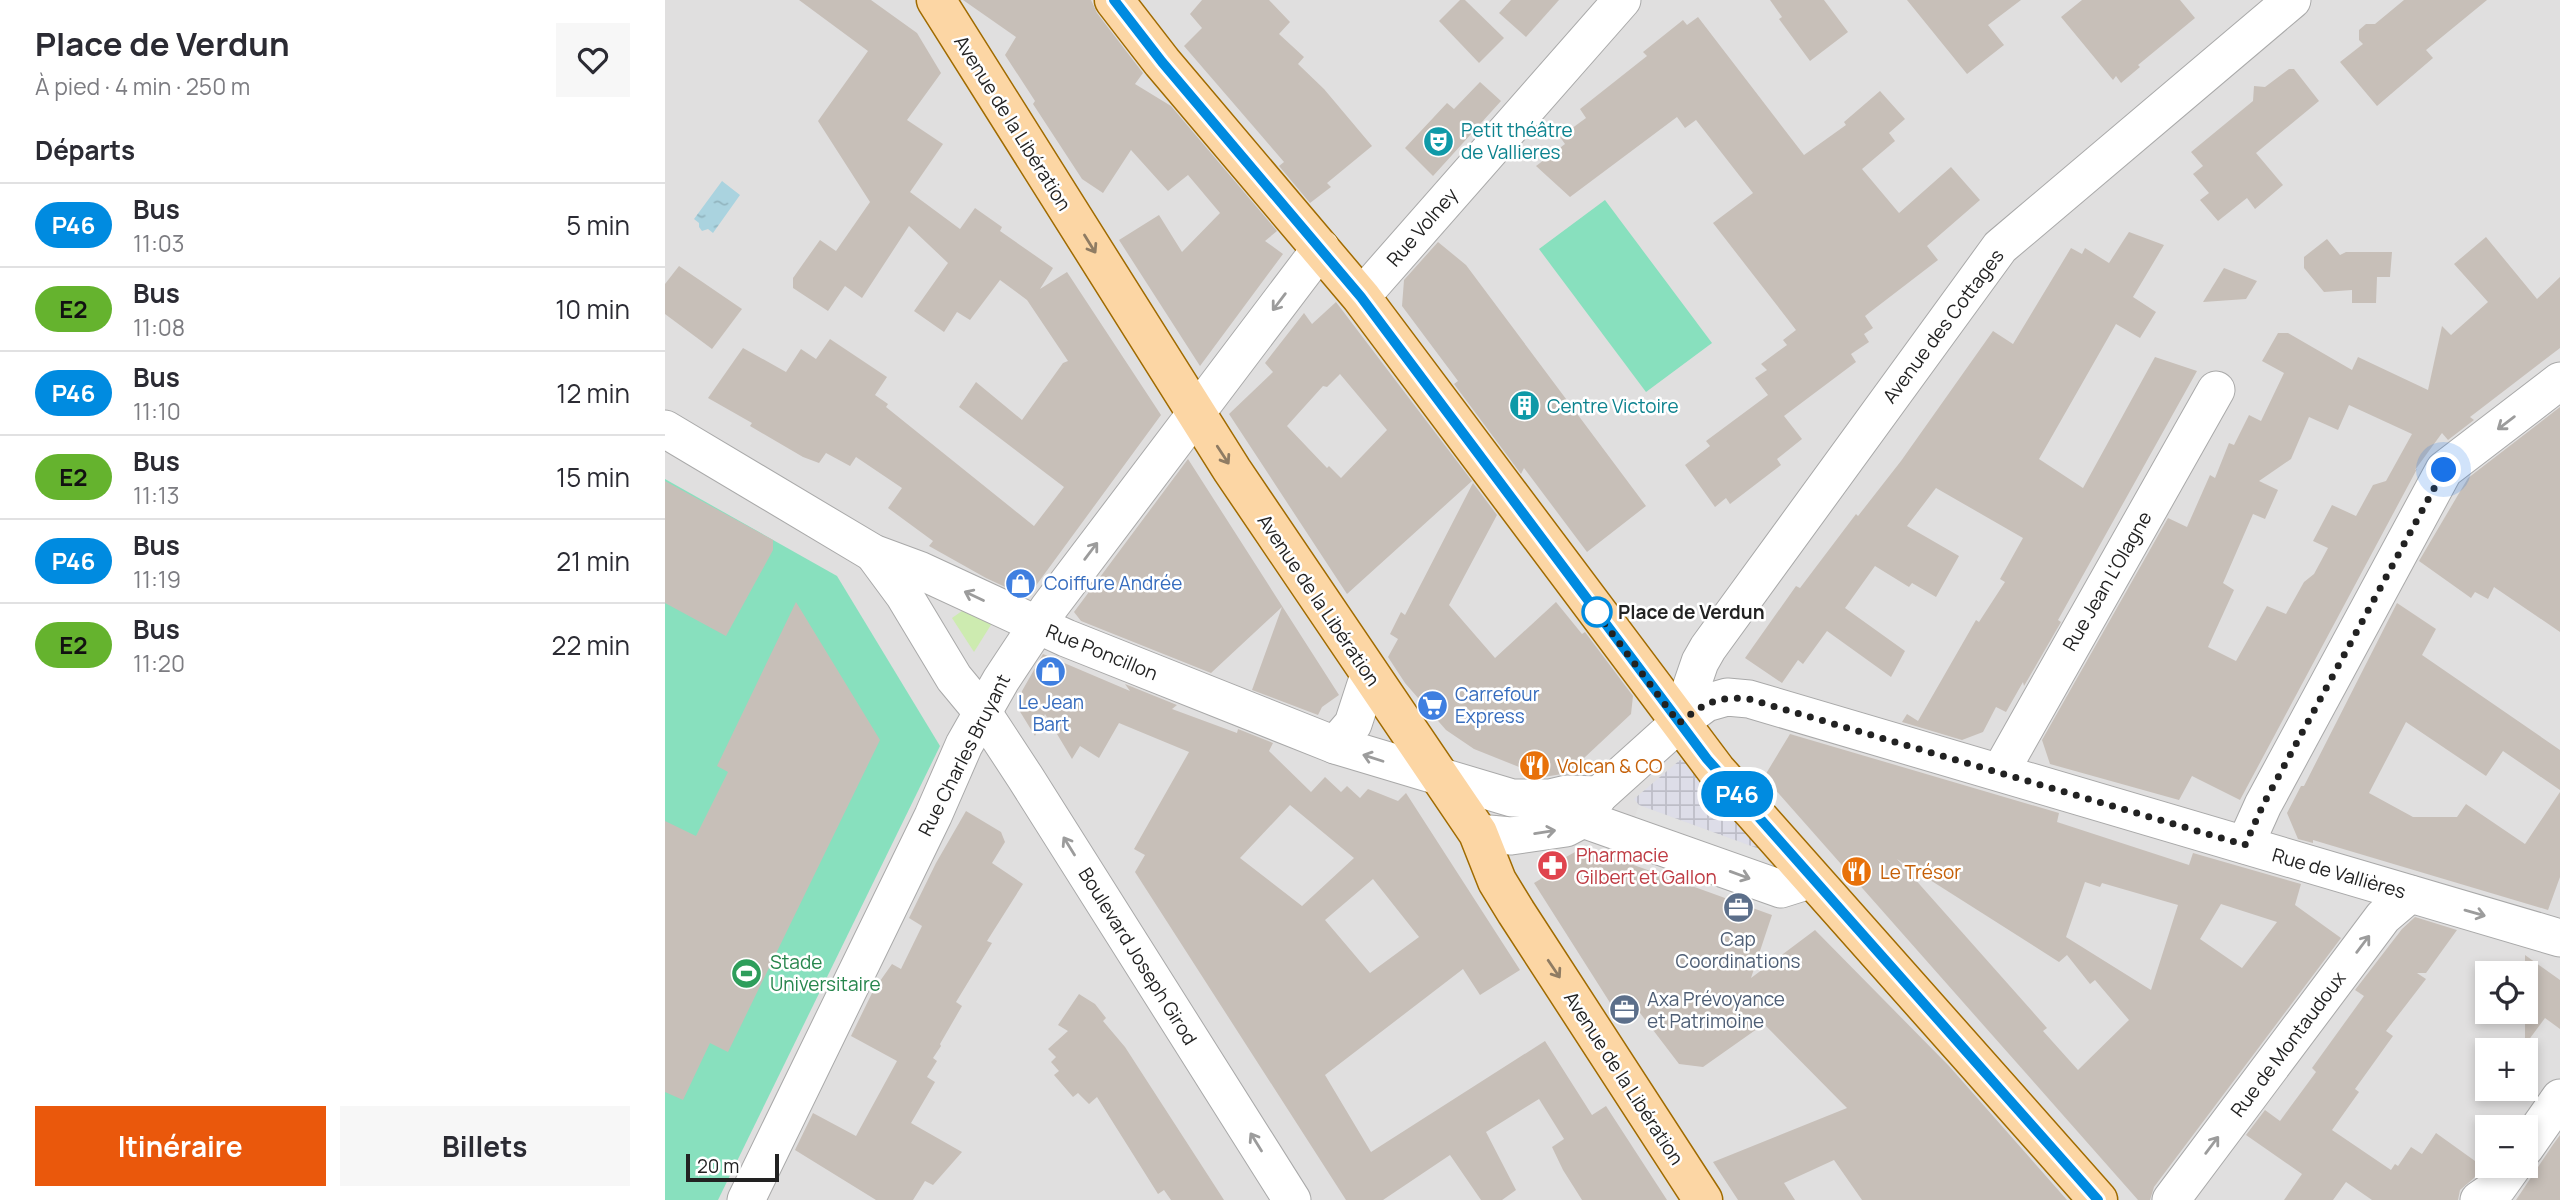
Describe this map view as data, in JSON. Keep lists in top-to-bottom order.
{
  "streets": {
    "main road": ["Avenue de la Libération"],
    "street": [
      "Rue Volney",
      "Avenue des Cottages",
      "Rue Jean L'Olagne",
      "Rue Poncillon",
      "Rue Charles Bruyant",
      "Rue de Vallières",
      "Boulevard Joseph Girod",
      "Rue de Montaudoux"
    ]
  },
  "crossings": [
    ["Avenue de la Libération", "Rue Poncillon"],
    ["Avenue de la Libération", "Rue Charles Bruyant"],
    ["Avenue des Cottages", "Rue de Vallières"],
    ["Rue Jean L'Olagne", "Rue de Vallières"],
    ["Rue Poncillon", "Rue Charles Bruyant"],
    ["Rue Poncillon", "Boulevard Joseph Girod"],
    ["Rue Charles Bruyant", "Boulevard Joseph Girod"],
    ["Rue de Vallières", "Rue de Montaudoux"]
  ],
  "one_way": ["Boulevard Joseph Girod"],
  "places": {
    "theatre": ["Petit théâtre de Vallieres"],
    "building": ["Centre Victoire"],
    "shop": ["Coiffure Andrée", "Le Jean Bart"],
    "other": ["Place de Verdun"],
    "supermarket": ["Carrefour Express"],
    "restaurant": ["Volcan & CO", "Le Trésor"],
    "pharmacy": ["Pharmacie Gilbert et Gallon"],
    "office": ["Cap Coordinations", "Axa Prévoyance et Patrimoine"],
    "sports": ["Stade Universitaire"]
  },
  "lines": ["bus line P46"],
  "scale_bar": "20 m",
  "page": {
    "heading": [
      ["Place de Verdun", "À pied · 4 min · 250 m"],
      "Départs"
    ],
    "on_map": "P46",
    "list": [
      {
        "mark": "P46",
        "name": "Bus",
        "note": "11:03",
        "value": "5 min"
      },
      {
        "mark": "E2",
        "name": "Bus",
        "note": "11:08",
        "value": "10 min"
      },
      {
        "mark": "P46",
        "name": "Bus",
        "note": "11:10",
        "value": "12 min"
      },
      {
        "mark": "E2",
        "name": "Bus",
        "note": "11:13",
        "value": "15 min"
      },
      {
        "mark": "P46",
        "name": "Bus",
        "note": "11:19",
        "value": "21 min"
      },
      {
        "mark": "E2",
        "name": "Bus",
        "note": "11:20",
        "value": "22 min"
      }
    ],
    "map_buttons": ["+", "−"],
    "buttons": ["Itinéraire", "Billets"],
    "scale": "20 m"
  }
}
